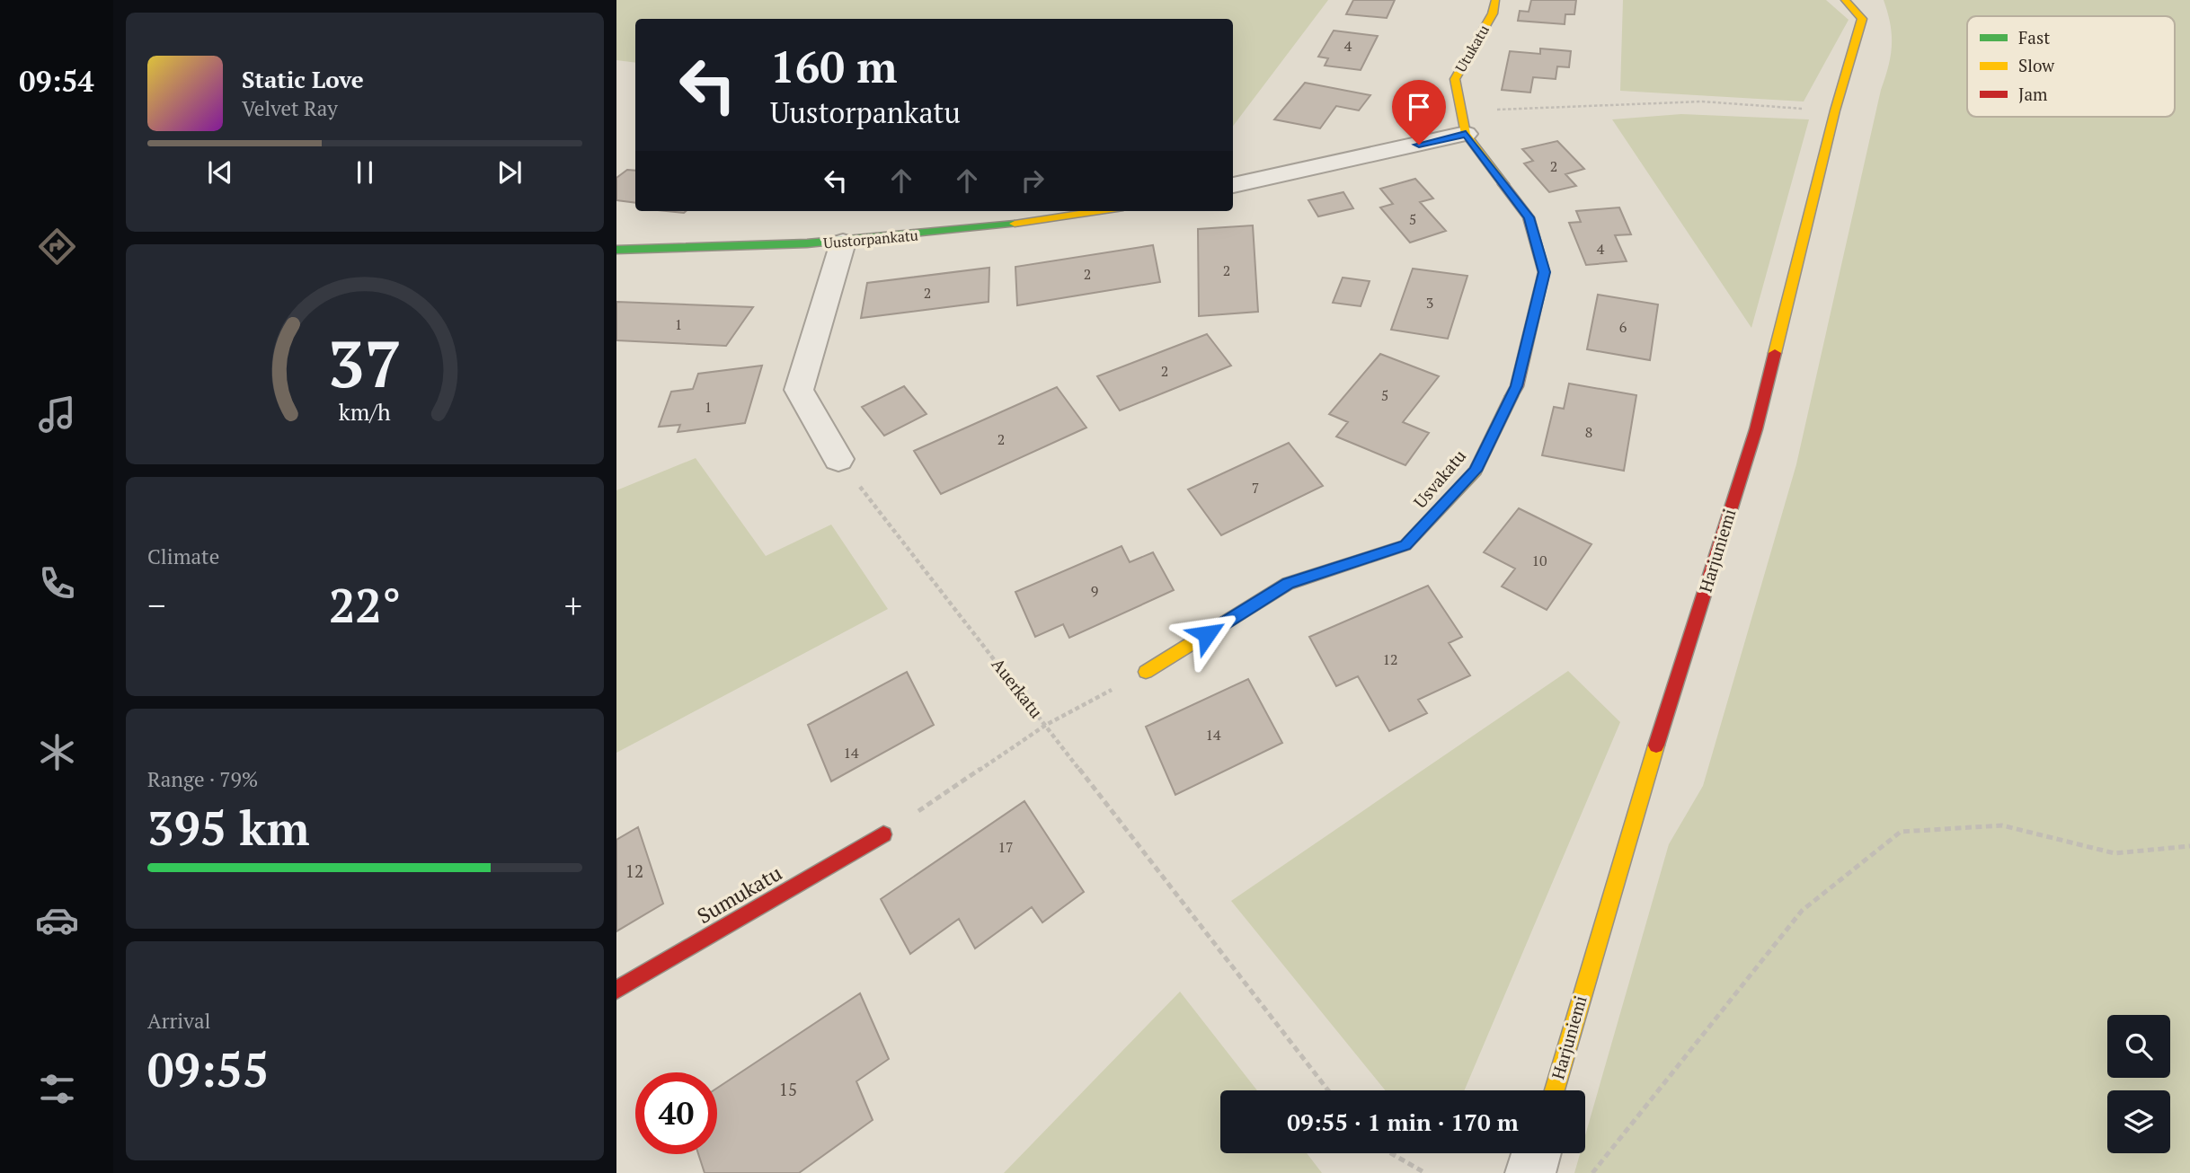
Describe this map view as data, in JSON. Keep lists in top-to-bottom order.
{
  "streets": {
    "street": [
      "Utukatu",
      "Uustorpankatu",
      "Usvakatu",
      "Harjuniemi",
      "Sumukatu"
    ],
    "path": ["Auerkatu"]
  },
  "crossings": [
    ["Utukatu", "Usvakatu"]
  ],
  "house_numbers": [
    "4",
    "2",
    "5",
    "4",
    "2",
    "2",
    "2",
    "3",
    "1",
    "6",
    "2",
    "5",
    "1",
    "8",
    "2",
    "7",
    "10",
    "9",
    "12",
    "14",
    "14",
    "17",
    "12",
    "15"
  ],
  "legend": ["Fast", "Slow", "Jam"],
  "page": {
    "tabs": "09:54",
    "turn": ["160 m", "Uustorpankatu"],
    "song": ["Static Love", "Velvet Ray"],
    "tile": [
      "Climate",
      ["Range · 79%", "395 km"],
      ["Arrival", "09:55"]
    ],
    "heat": ["−", "22°", "+"],
    "limit": "40",
    "trip": "09:55 · 1 min · 170 m",
    "gauge": ["37", "km/h"]
  }
}
